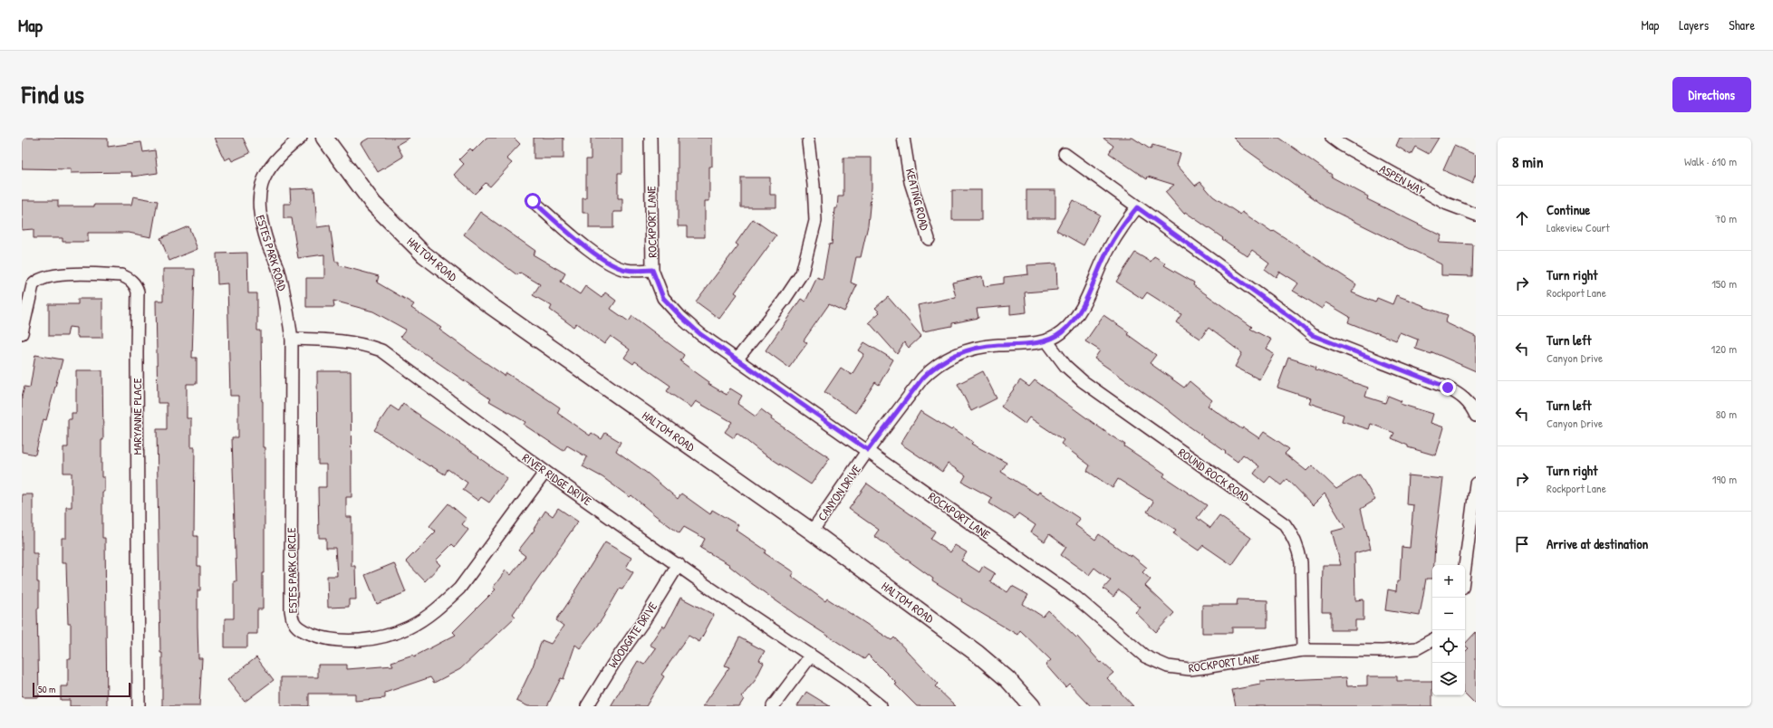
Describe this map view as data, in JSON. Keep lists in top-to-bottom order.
{
  "streets": {
    "main road": ["HALTOM ROAD"],
    "street": [
      "ASPEN WAY",
      "KEATING ROAD",
      "ROCKPORT LANE",
      "ESTES PARK ROAD",
      "MARYANNE PLACE",
      "ROUND ROCK ROAD",
      "RIVER RIDGE DRIVE",
      "CANYON DRIVE",
      "ESTES PARK CIRCLE",
      "WOODGATE DRIVE"
    ]
  },
  "crossings": [
    ["ROCKPORT LANE", "ROUND ROCK ROAD"],
    ["ROCKPORT LANE", "CANYON DRIVE"],
    ["ESTES PARK ROAD", "ESTES PARK CIRCLE"],
    ["HALTOM ROAD", "CANYON DRIVE"],
    ["ROUND ROCK ROAD", "CANYON DRIVE"],
    ["RIVER RIDGE DRIVE", "ESTES PARK CIRCLE"],
    ["RIVER RIDGE DRIVE", "WOODGATE DRIVE"]
  ],
  "scale_bar": "50 m",
  "page": {
    "header": "Map",
    "nav": ["Map", "Layers", "Share"],
    "title": "Find us",
    "buttons": "Directions",
    "heading": ["8 min", "Walk · 610 m"],
    "list": [
      ["Continue", "Lakeview Court", "70 m"],
      ["Turn right", "Rockport Lane", "150 m"],
      ["Turn left", "Canyon Drive", "120 m"],
      ["Turn left", "Canyon Drive", "80 m"],
      ["Turn right", "Rockport Lane", "190 m"],
      "Arrive at destination"
    ],
    "map_buttons": ["+", "−"],
    "scale": "50 m"
  }
}
